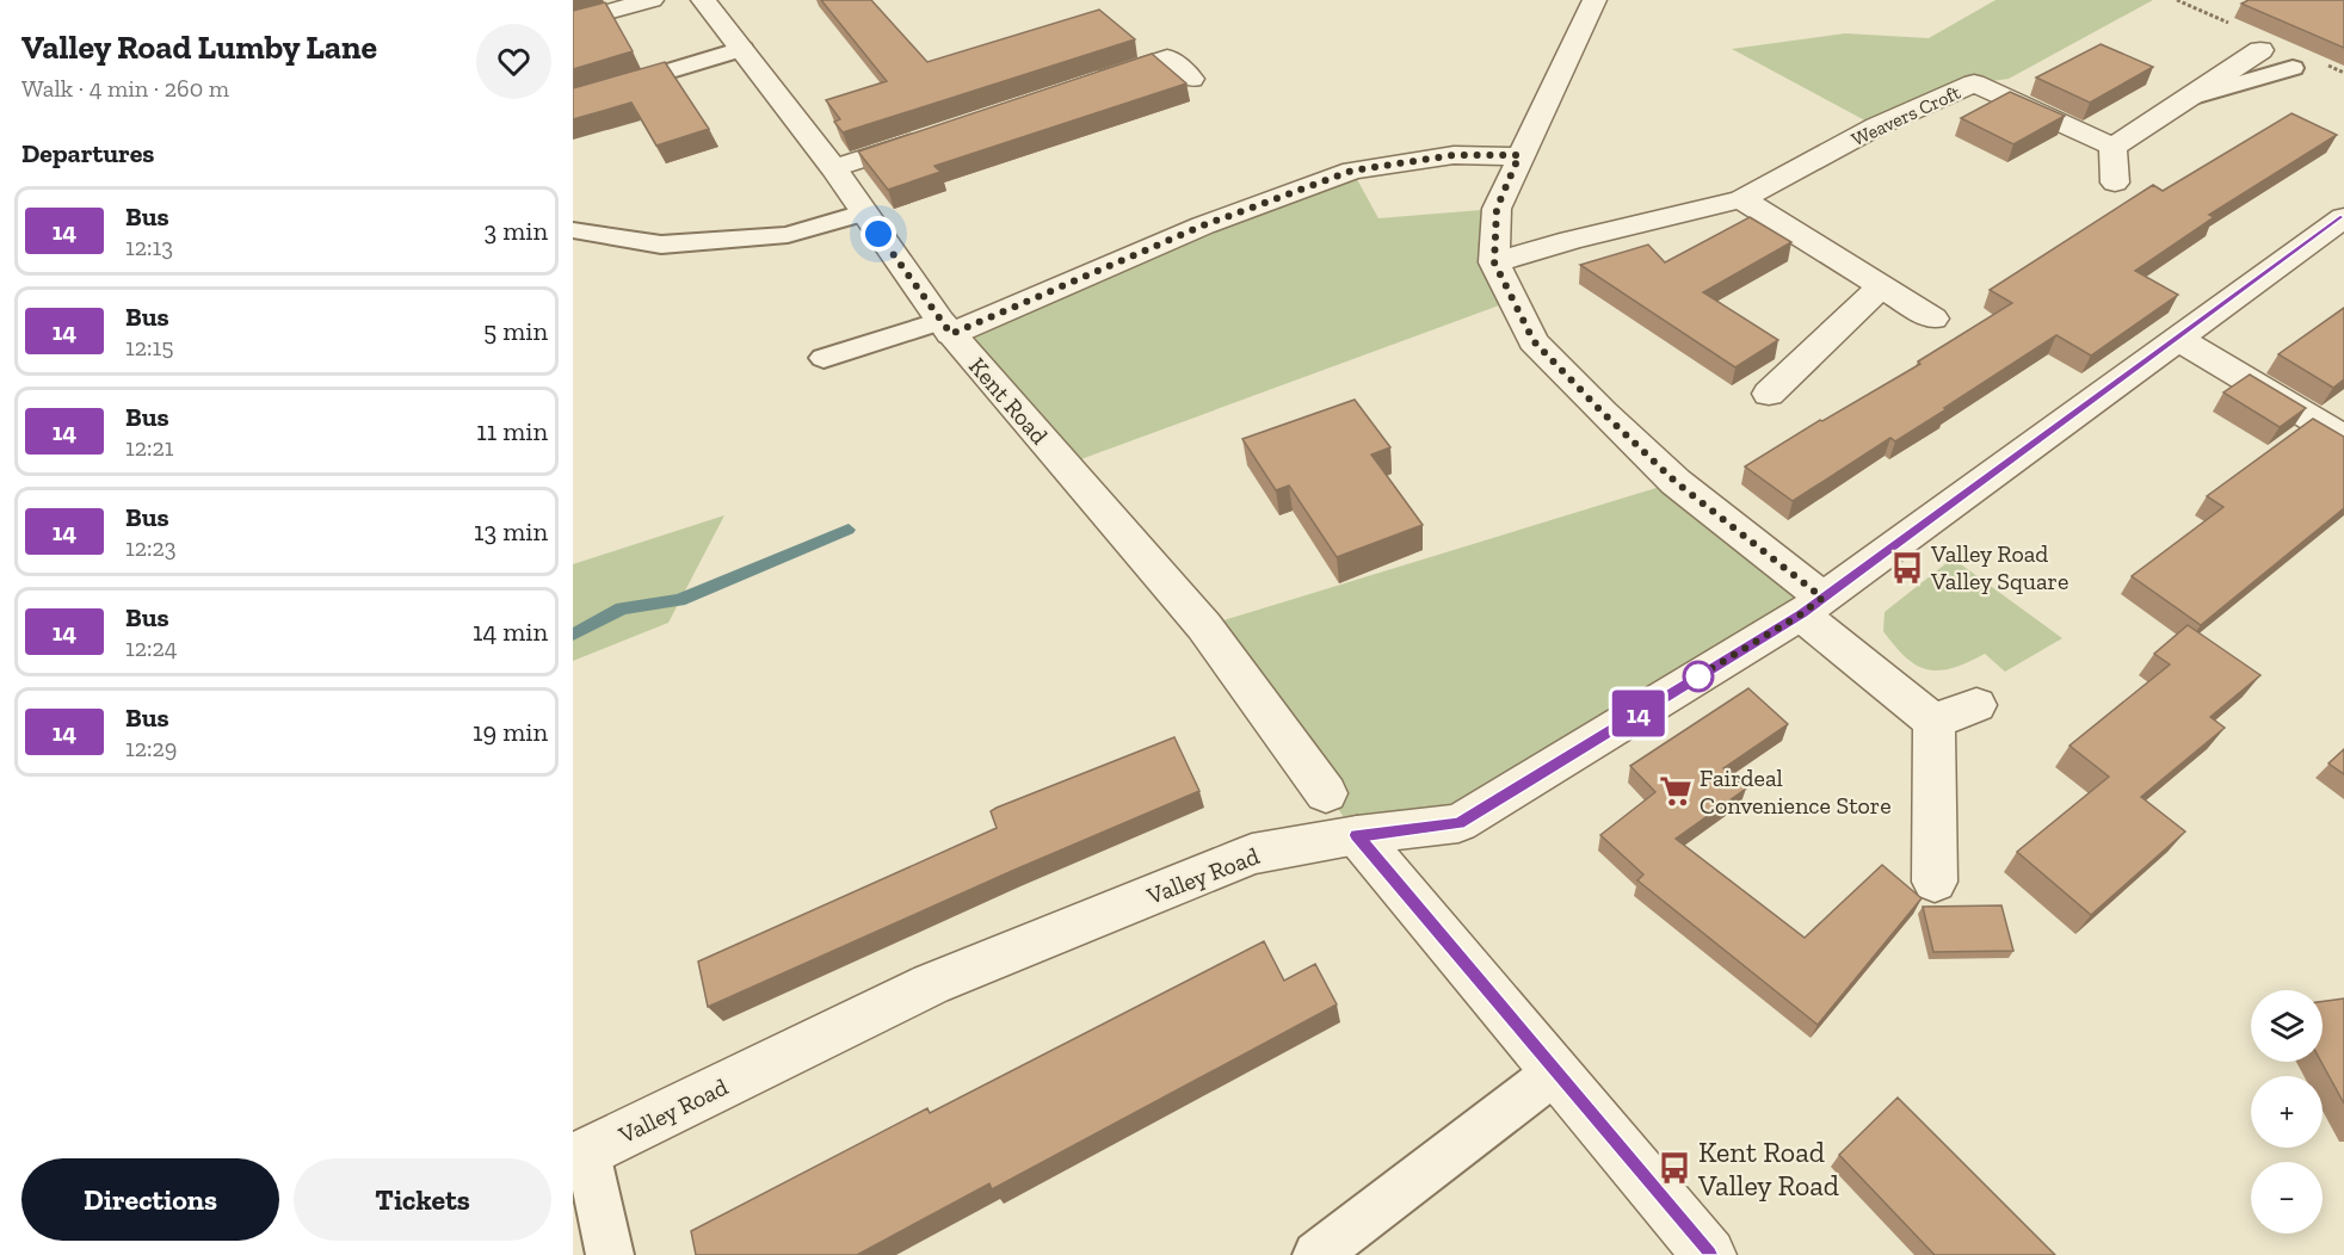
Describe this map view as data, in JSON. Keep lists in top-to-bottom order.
{
  "streets": {
    "street": ["Weavers Croft", "Kent Road", "Valley Road"]
  },
  "places": {
    "bus stop": ["Valley Road Valley Square", "Kent Road Valley Road"],
    "supermarket": ["Fairdeal Convenience Store"]
  },
  "lines": ["bus line 14"],
  "page": {
    "heading": [
      ["Valley Road Lumby Lane", "Walk · 4 min · 260 m"],
      "Departures"
    ],
    "on_map": "14",
    "list": [
      {
        "mark": "14",
        "name": "Bus",
        "note": "12:13",
        "value": "3 min"
      },
      {
        "mark": "14",
        "name": "Bus",
        "note": "12:15",
        "value": "5 min"
      },
      {
        "mark": "14",
        "name": "Bus",
        "note": "12:21",
        "value": "11 min"
      },
      {
        "mark": "14",
        "name": "Bus",
        "note": "12:23",
        "value": "13 min"
      },
      {
        "mark": "14",
        "name": "Bus",
        "note": "12:24",
        "value": "14 min"
      },
      {
        "mark": "14",
        "name": "Bus",
        "note": "12:29",
        "value": "19 min"
      }
    ],
    "map_buttons": ["+", "−"],
    "buttons": ["Directions", "Tickets"]
  }
}
